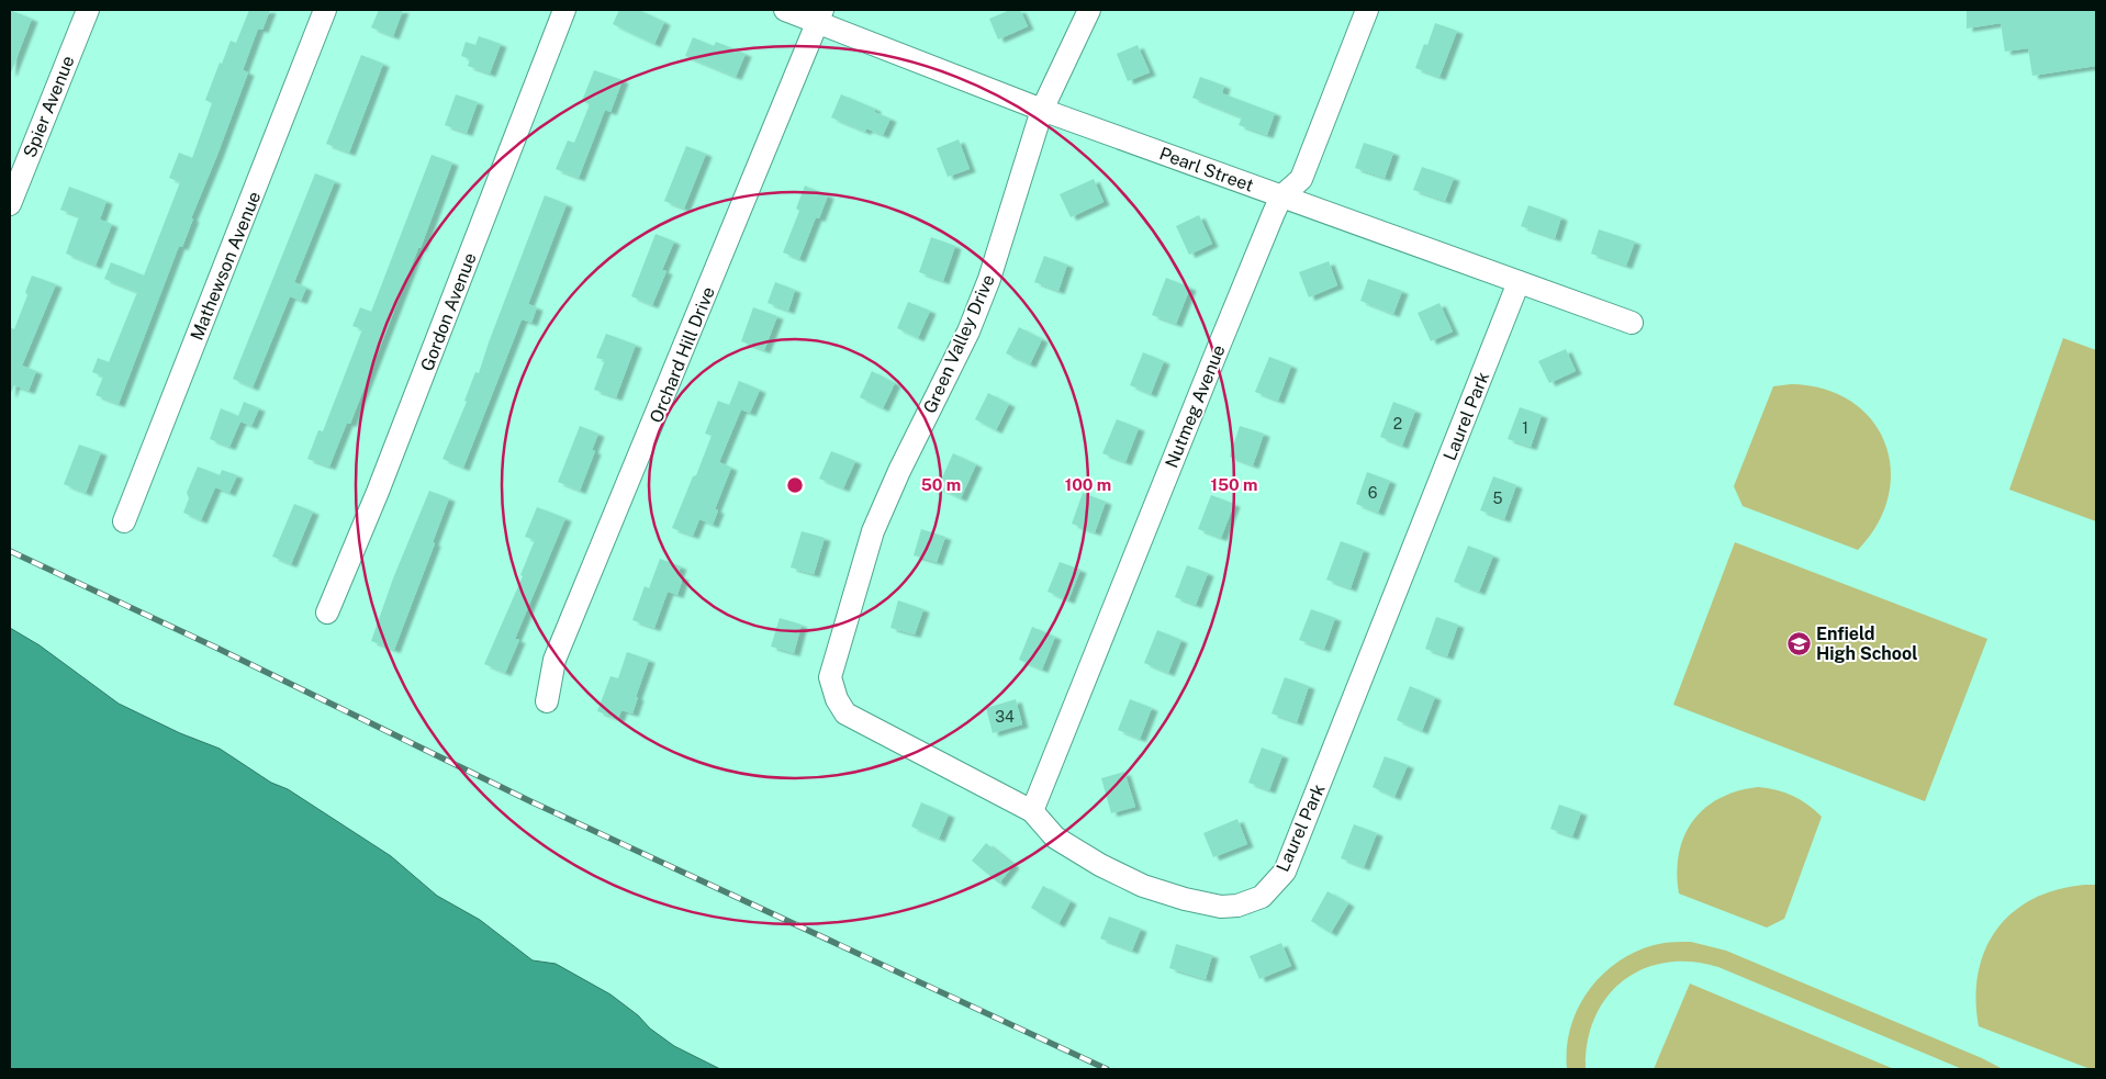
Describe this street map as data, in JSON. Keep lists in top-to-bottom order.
{
  "streets": {
    "street": [
      "Spier Avenue",
      "Pearl Street",
      "Mathewson Avenue",
      "Gordon Avenue",
      "Green Valley Drive",
      "Orchard Hill Drive",
      "Nutmeg Avenue",
      "Laurel Park"
    ]
  },
  "crossings": [
    ["Pearl Street", "Green Valley Drive"],
    ["Pearl Street", "Orchard Hill Drive"],
    ["Pearl Street", "Nutmeg Avenue"],
    ["Pearl Street", "Laurel Park"],
    ["Green Valley Drive", "Laurel Park"],
    ["Nutmeg Avenue", "Laurel Park"]
  ],
  "places": {
    "school or university": ["Enfield High School"]
  },
  "house_numbers": [
    "2",
    "1",
    "6",
    "5",
    "34"
  ],
  "rings": ["50 m", "100 m", "150 m"]
}
